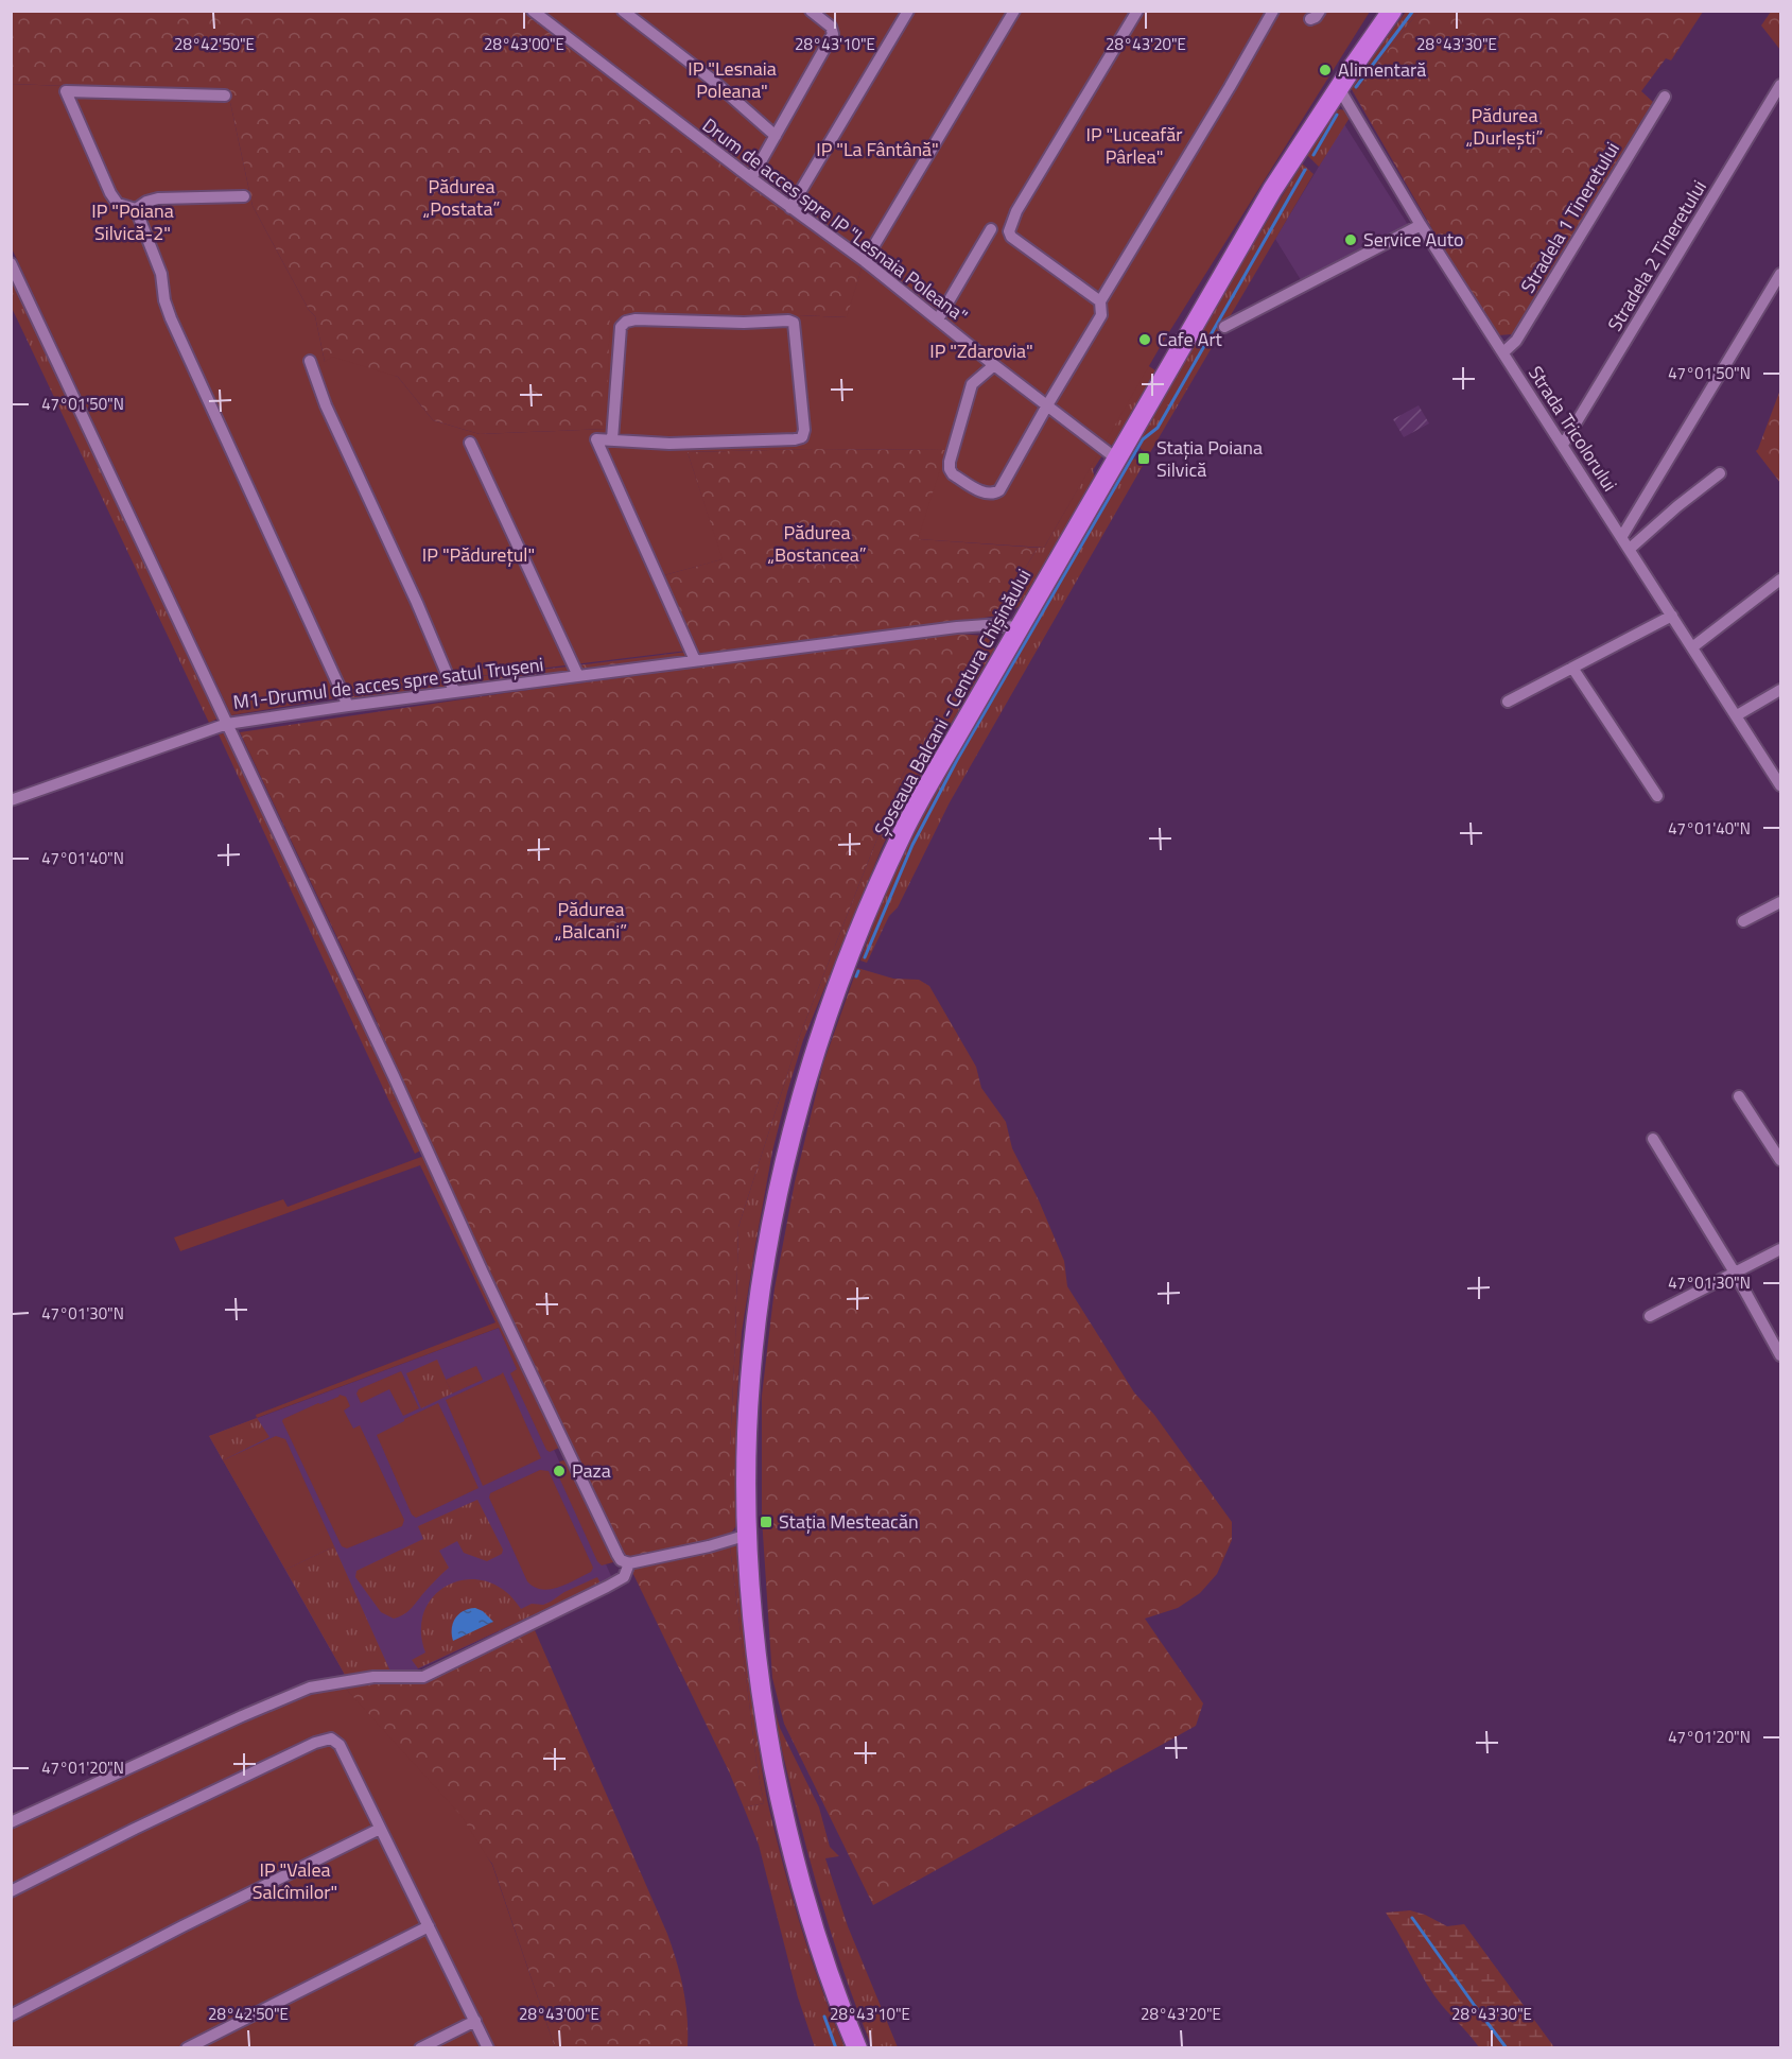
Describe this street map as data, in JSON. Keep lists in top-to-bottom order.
{
  "streets": {
    "highway": ["Șoseaua Balcani - Centura Chișinăului"],
    "street": [
      "Stradela 1 Tineretului",
      "Drum de acces spre IP \"Lesnaia Poleana\"",
      "Stradela 2 Tineretului",
      "Strada Tricolorului",
      "M1-Drumul de acces spre satul Trușeni"
    ]
  },
  "crossings": [
    ["Stradela 1 Tineretului", "Strada Tricolorului"],
    ["Drum de acces spre IP \"Lesnaia Poleana\"", "Șoseaua Balcani - Centura Chișinăului"],
    ["Stradela 2 Tineretului", "Strada Tricolorului"],
    ["Strada Tricolorului", "Șoseaua Balcani - Centura Chișinăului"],
    ["M1-Drumul de acces spre satul Trușeni", "Șoseaua Balcani - Centura Chișinăului"]
  ],
  "parks": [
    "IP \"Lesnaia Poleana\"",
    "Pădurea „Durlești”",
    "IP \"Luceafăr Pârlea\"",
    "IP \"La Fântână\"",
    "Pădurea „Postata”",
    "IP \"Poiana Silvică-2\"",
    "IP \"Zdarovia\"",
    "Pădurea „Bostancea”",
    "IP \"Pădurețul\"",
    "Pădurea „Balcani”",
    "IP \"Valea Salcîmilor\""
  ],
  "places": {
    "other": [
      "Alimentară",
      "Service Auto",
      "Cafe Art",
      "Paza"
    ],
    "transit": ["Stația Poiana Silvică", "Stația Mesteacăn"]
  },
  "coordinates": [
    "28°42'50\"E",
    "28°43'00\"E",
    "28°43'10\"E",
    "28°43'20\"E",
    "28°43'30\"E",
    "47°01'50\"N",
    "47°01'40\"N",
    "47°01'30\"N",
    "47°01'20\"N"
  ]
}
